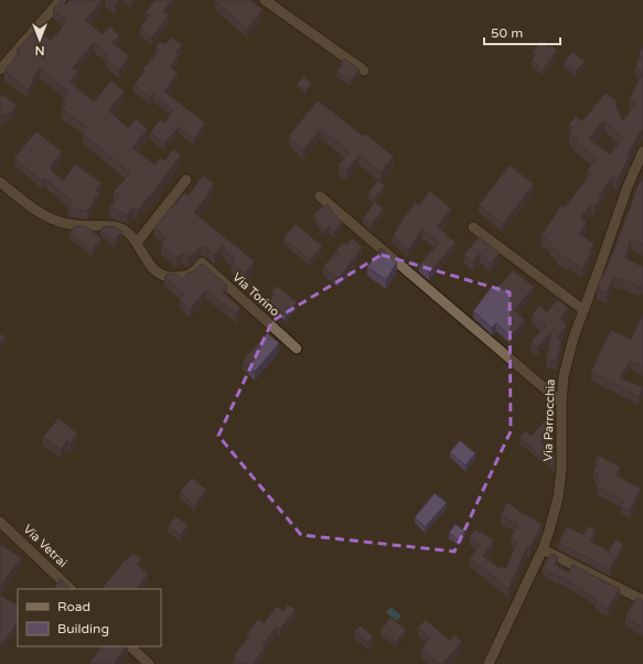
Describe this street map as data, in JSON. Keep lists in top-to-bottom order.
{
  "streets": {
    "street": ["Via Torino", "Via Parrocchia", "Via Vetrai"]
  },
  "legend": ["Road", "Building"],
  "scale_bar": "50 m",
  "north": "bottom"
}
